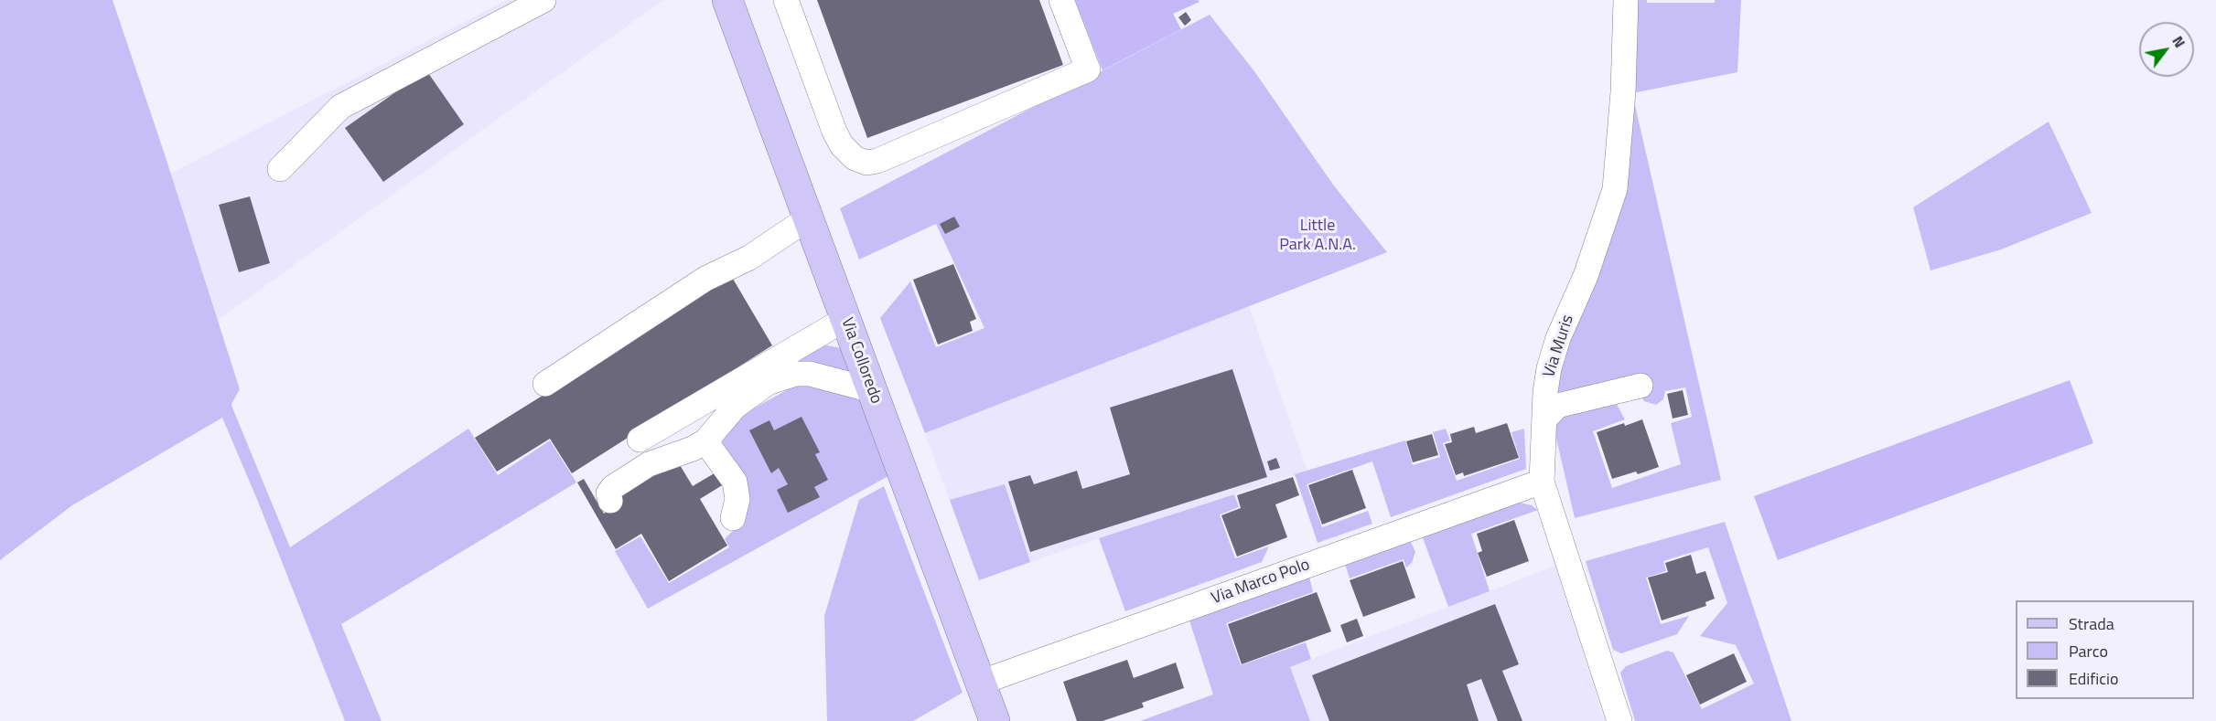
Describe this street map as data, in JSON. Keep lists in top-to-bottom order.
{
  "streets": {
    "main road": ["Via Colloredo"],
    "street": ["Via Muris", "Via Marco Polo"]
  },
  "crossings": [
    ["Via Muris", "Via Marco Polo"],
    ["Via Colloredo", "Via Marco Polo"]
  ],
  "parks": ["Little Park A.N.A."],
  "legend": ["Strada", "Parco", "Edificio"],
  "north": "top right"
}
